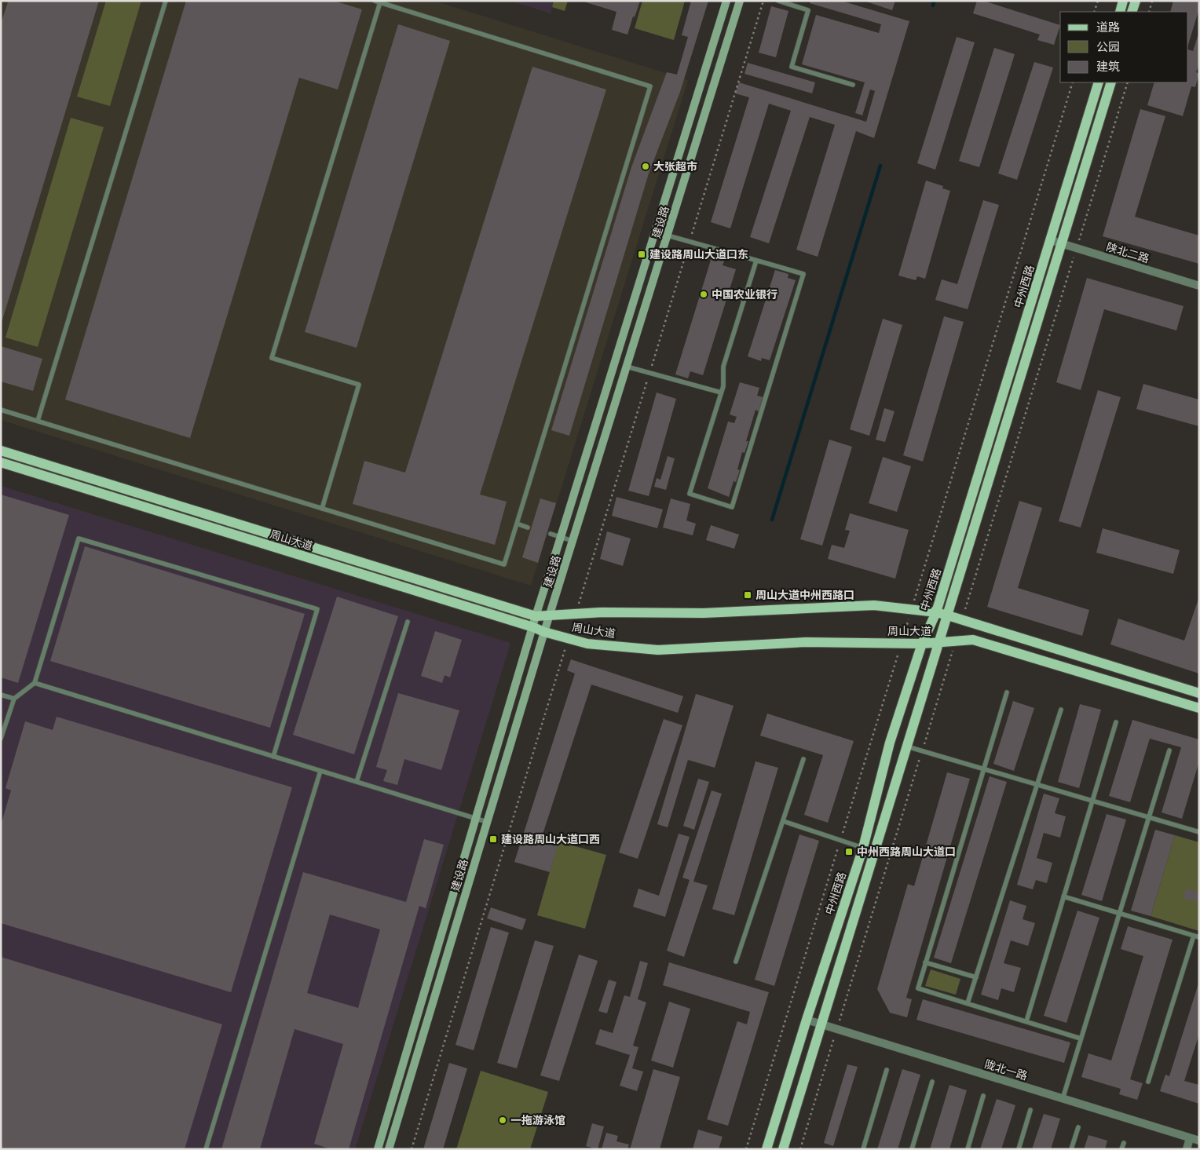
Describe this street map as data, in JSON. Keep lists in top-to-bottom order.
{
  "streets": {
    "main road": ["中州西路", "周山大道"],
    "street": ["建设路", "陕北二路", "陇北一路"]
  },
  "crossings": [
    ["建设路", "周山大道"],
    ["陕北二路", "中州西路"],
    ["中州西路", "周山大道"],
    ["中州西路", "陇北一路"]
  ],
  "places": {
    "other": ["大张超市", "中国农业银行", "一拖游泳馆"],
    "transit": [
      "建设路周山大道口东",
      "周山大道中州西路口",
      "建设路周山大道口西",
      "中州西路周山大道口"
    ]
  },
  "legend": ["道路", "公园", "建筑"]
}
